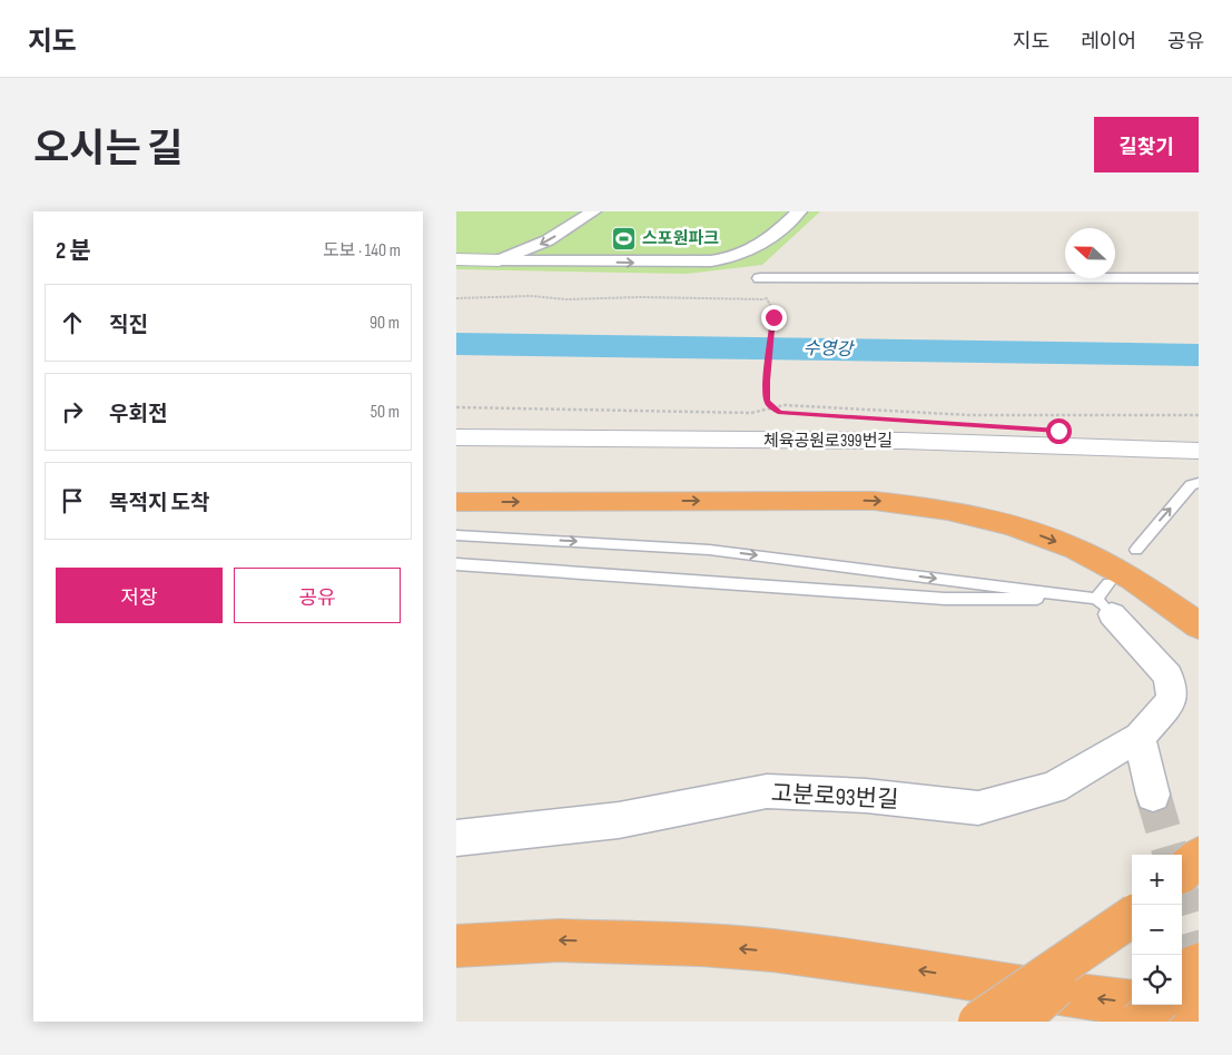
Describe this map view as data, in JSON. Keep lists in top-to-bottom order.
{
  "streets": {
    "street": ["체육공원로399번길", "고분로93번길"]
  },
  "water": ["수영강"],
  "places": {
    "sports": ["스포원파크"]
  },
  "north": "left",
  "page": {
    "header": "지도",
    "nav": ["지도", "레이어", "공유"],
    "title": "오시는 길",
    "buttons": [
      "길찾기",
      ["저장", "공유"]
    ],
    "heading": ["2 분", "도보 · 140 m"],
    "list": [
      ["직진", "90 m"],
      ["우회전", "50 m"],
      "목적지 도착"
    ],
    "map_buttons": ["+", "−"]
  }
}
